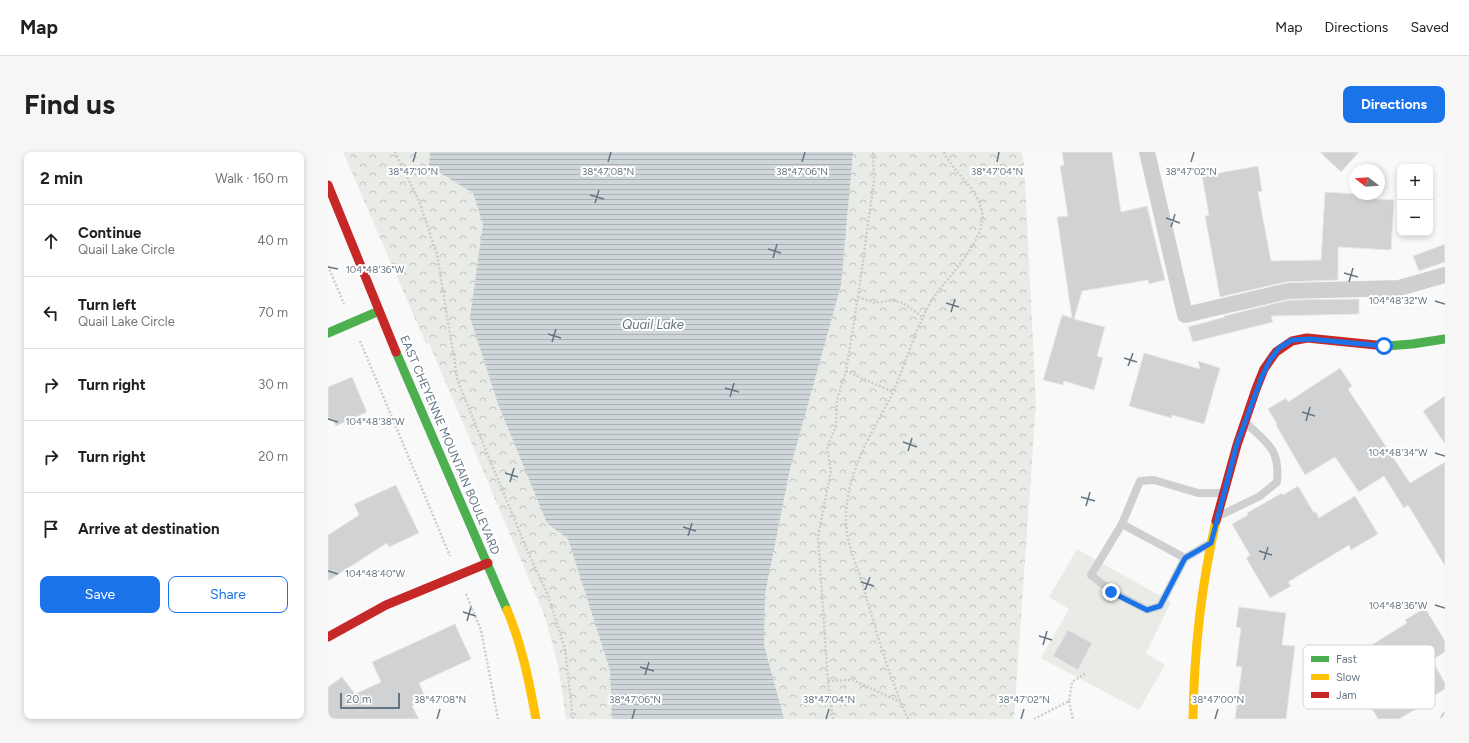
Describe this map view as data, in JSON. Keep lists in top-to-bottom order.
{
  "streets": {
    "street": ["EAST CHEYENNE MOUNTAIN BOULEVARD"]
  },
  "water": ["Quail Lake"],
  "legend": ["Fast", "Slow", "Jam"],
  "scale_bar": "20 m",
  "north": "left",
  "page": {
    "header": "Map",
    "nav": ["Map", "Directions", "Saved"],
    "buttons": [
      "Directions",
      ["Save", "Share"]
    ],
    "title": "Find us",
    "heading": ["2 min", "Walk · 160 m"],
    "map_buttons": ["+", "−"],
    "list": [
      ["Continue", "Quail Lake Circle", "40 m"],
      ["Turn left", "Quail Lake Circle", "70 m"],
      ["Turn right", "30 m"],
      ["Turn right", "20 m"],
      "Arrive at destination"
    ],
    "scale": "20 m"
  },
  "coordinates": [
    "38°47'10\"N",
    "38°47'08\"N",
    "38°47'06\"N",
    "38°47'04\"N",
    "38°47'02\"N",
    "104°48'36\"W",
    "104°48'32\"W",
    "104°48'38\"W",
    "104°48'34\"W",
    "104°48'40\"W",
    "38°47'00\"N"
  ]
}
